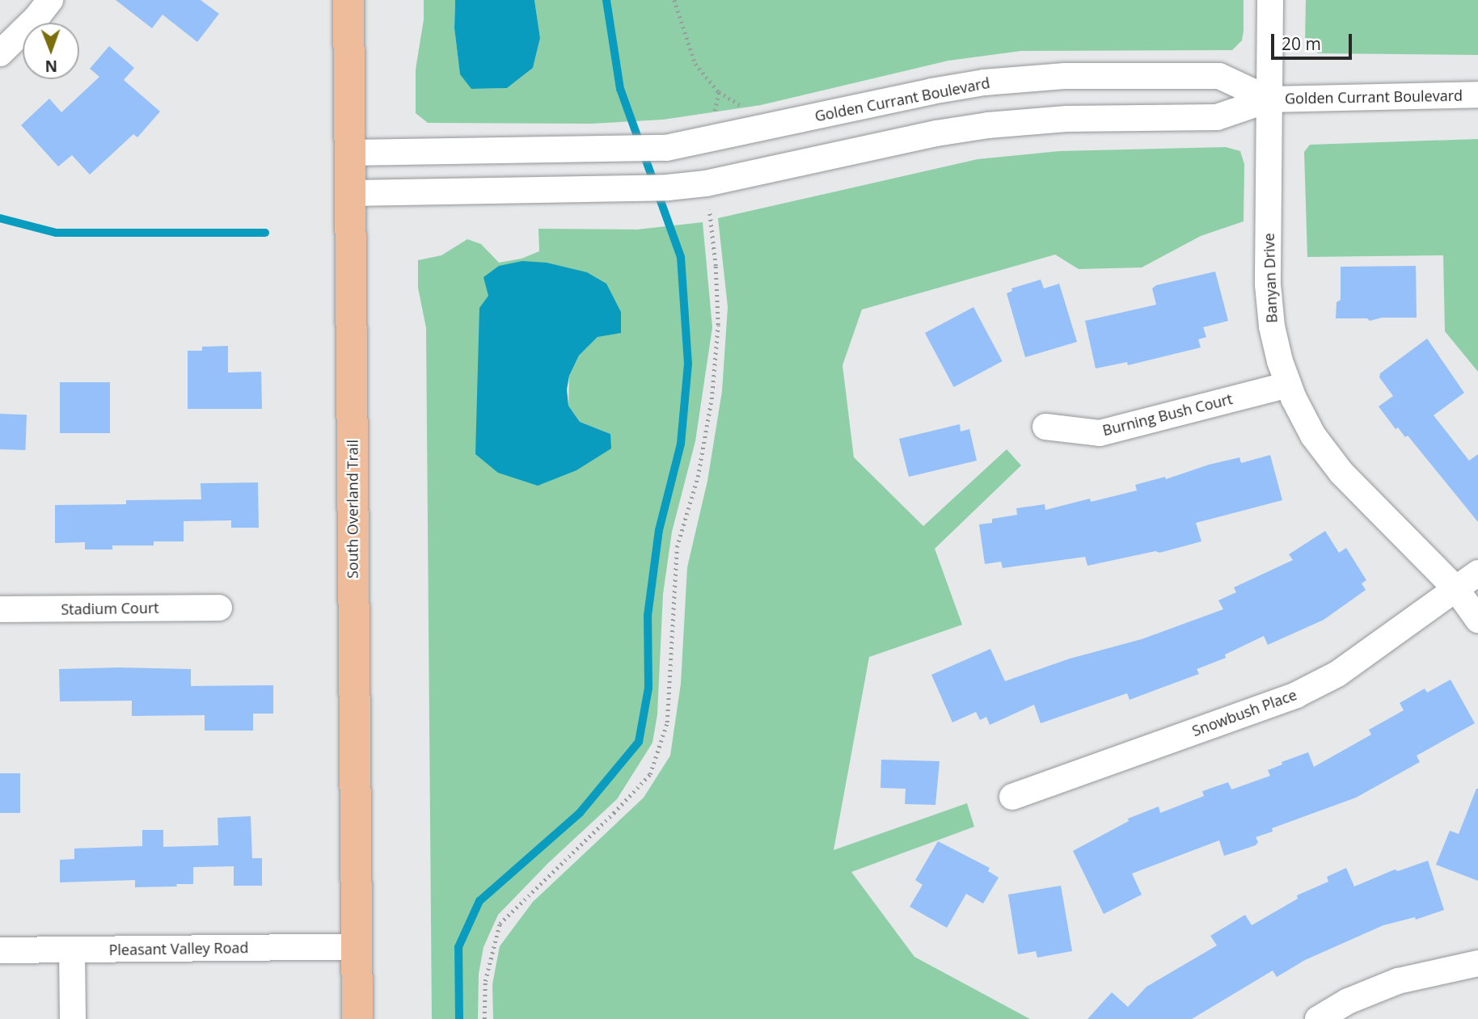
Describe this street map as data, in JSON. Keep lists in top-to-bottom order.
{
  "streets": {
    "main road": ["South Overland Trail"],
    "street": [
      "Golden Currant Boulevard",
      "Banyan Drive",
      "Burning Bush Court",
      "Stadium Court",
      "Snowbush Place",
      "Pleasant Valley Road"
    ]
  },
  "crossings": [
    ["Golden Currant Boulevard", "Banyan Drive"],
    ["Golden Currant Boulevard", "South Overland Trail"],
    ["Banyan Drive", "Burning Bush Court"],
    ["Banyan Drive", "Snowbush Place"],
    ["South Overland Trail", "Pleasant Valley Road"]
  ],
  "scale_bar": "20 m",
  "north": "bottom"
}
